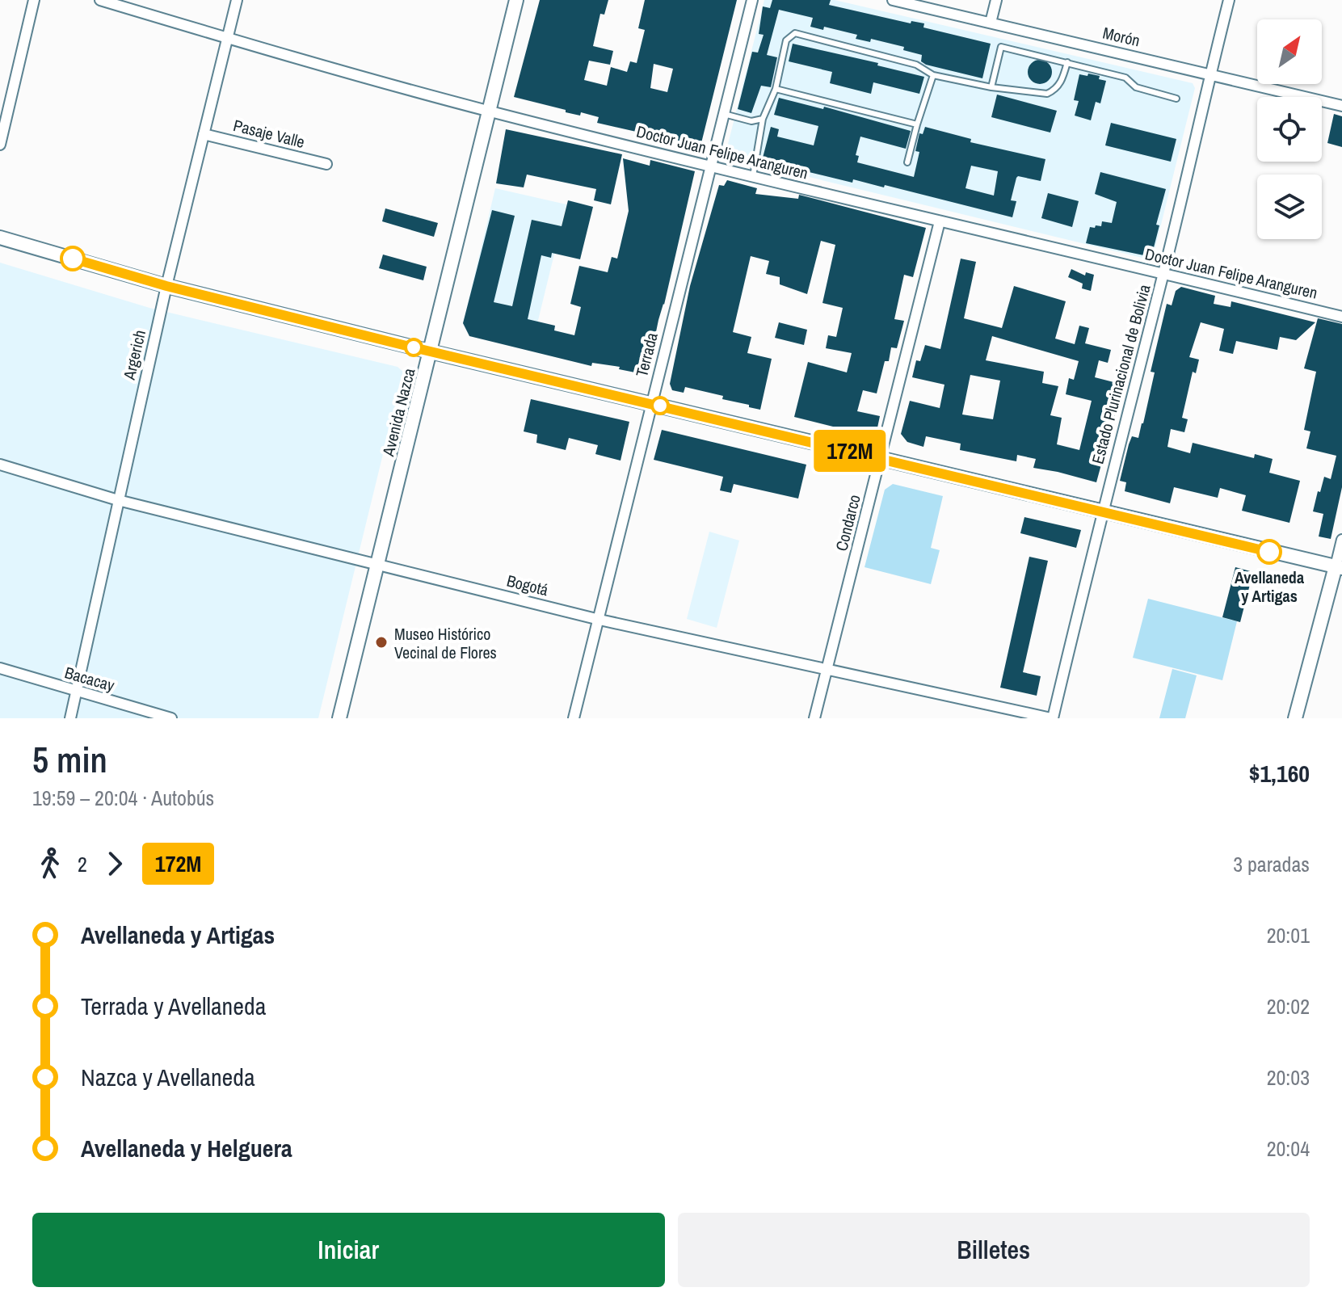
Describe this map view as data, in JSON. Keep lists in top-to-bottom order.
{
  "streets": {
    "main road": ["Avenida Nazca"],
    "street": [
      "Morón",
      "Pasaje Valle",
      "Doctor Juan Felipe Aranguren",
      "Argerich",
      "Terrada",
      "Estado Plurinacional de Bolivia",
      "Condarco",
      "Bogotá",
      "Bacacay"
    ]
  },
  "crossings": [
    ["Morón", "Estado Plurinacional de Bolivia"],
    ["Pasaje Valle", "Argerich"],
    ["Doctor Juan Felipe Aranguren", "Argerich"],
    ["Doctor Juan Felipe Aranguren", "Terrada"],
    ["Doctor Juan Felipe Aranguren", "Estado Plurinacional de Bolivia"],
    ["Doctor Juan Felipe Aranguren", "Avenida Nazca"],
    ["Doctor Juan Felipe Aranguren", "Condarco"],
    ["Argerich", "Bogotá"],
    ["Argerich", "Bacacay"],
    ["Terrada", "Bogotá"],
    ["Estado Plurinacional de Bolivia", "Bogotá"],
    ["Avenida Nazca", "Bogotá"],
    ["Condarco", "Bogotá"]
  ],
  "places": ["Avellaneda y Artigas", "Museo Histórico Vecinal de Flores"],
  "lines": ["bus line 172M"],
  "north": "top right",
  "page": {
    "on_map": "172M",
    "heading": ["5 min", "19:59 – 20:04 · Autobús", "$1,160"],
    "legs": ["2", "172M", "3 paradas"],
    "list": [
      {
        "name": "Avellaneda y Artigas",
        "value": "20:01"
      },
      {
        "name": "Terrada y Avellaneda",
        "value": "20:02"
      },
      {
        "name": "Nazca y Avellaneda",
        "value": "20:03"
      },
      {
        "name": "Avellaneda y Helguera",
        "value": "20:04"
      }
    ],
    "buttons": ["Iniciar", "Billetes"]
  }
}
